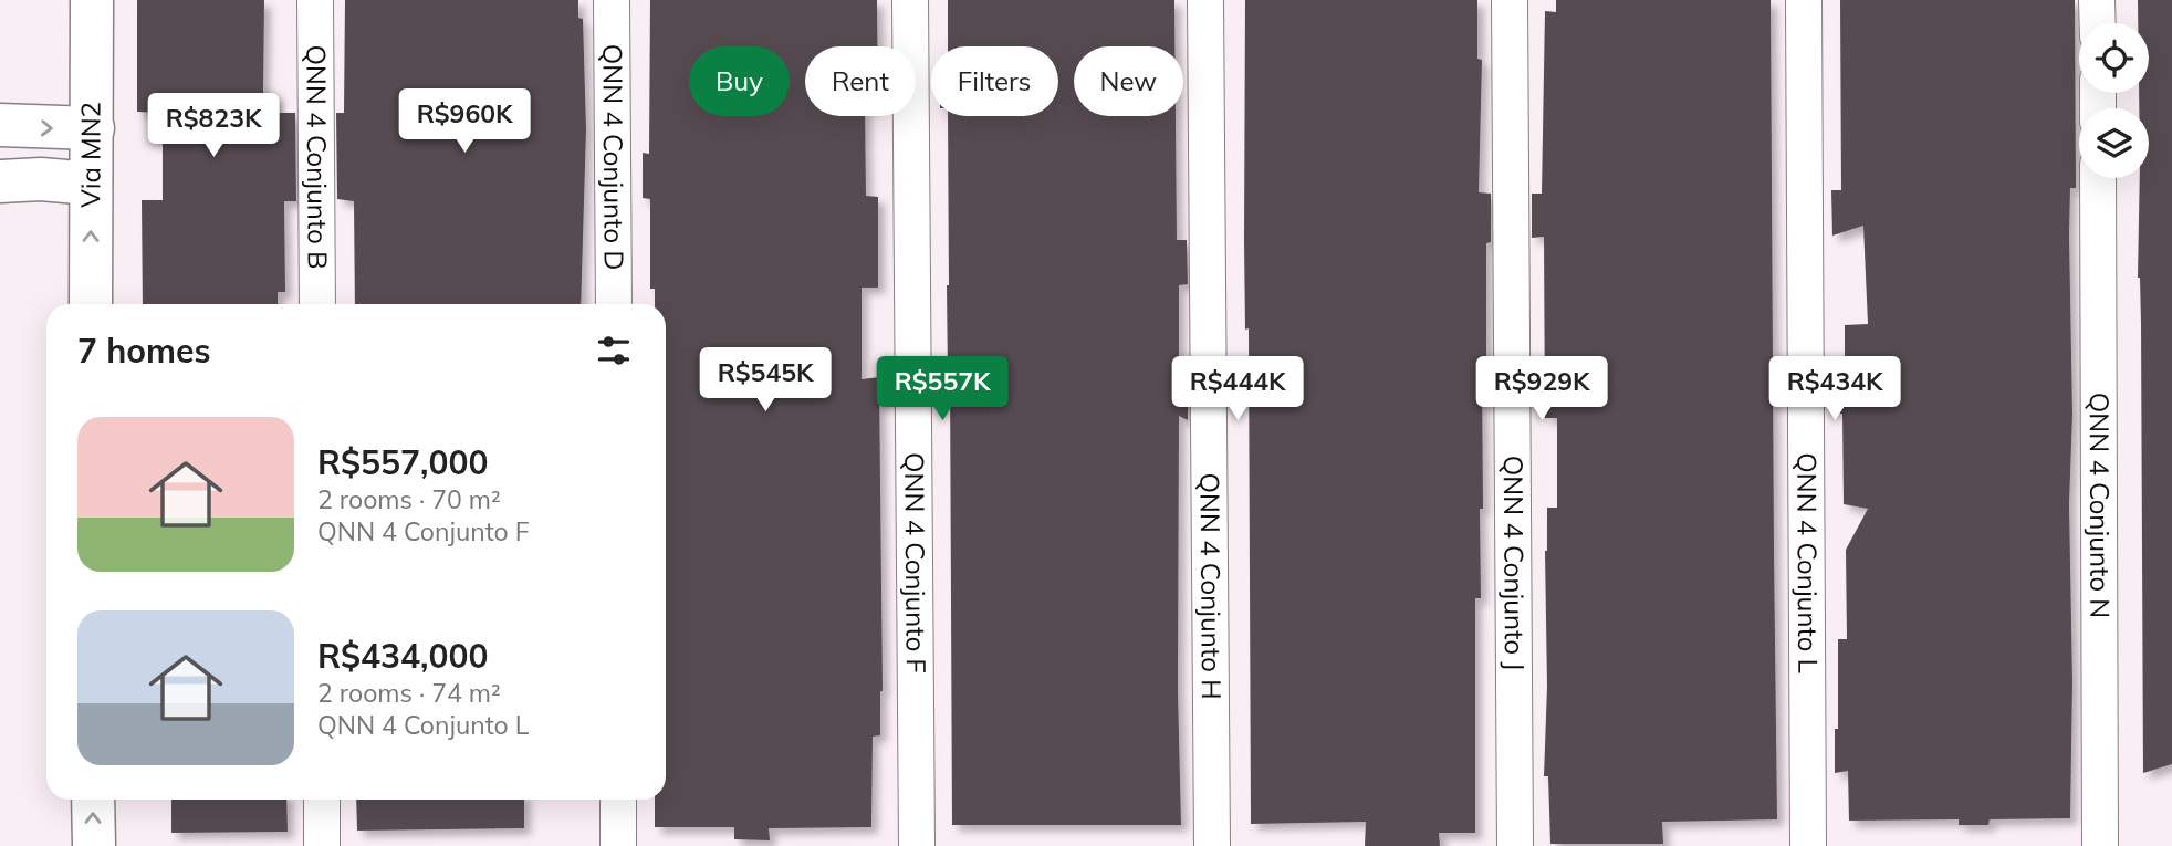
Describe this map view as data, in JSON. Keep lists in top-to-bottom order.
{
  "streets": {
    "main road": ["Via MN2"],
    "street": [
      "QNN 4 Conjunto B",
      "QNN 4 Conjunto D",
      "QNN 4 Conjunto N",
      "QNN 4 Conjunto F",
      "QNN 4 Conjunto J",
      "QNN 4 Conjunto L",
      "QNN 4 Conjunto H"
    ]
  },
  "one_way": ["Via MN2"],
  "page": {
    "chip": [
      "Buy",
      "Rent",
      "Filters",
      "New"
    ],
    "price": [
      "R$960K",
      "R$823K",
      "R$545K",
      "R$557K",
      "R$444K",
      "R$929K",
      "R$434K"
    ],
    "heading": "7 homes",
    "list": [
      {
        "name": "R$557,000",
        "note": "2 rooms · 70 m² · QNN 4 Conjunto F"
      },
      {
        "name": "R$434,000",
        "note": "2 rooms · 74 m² · QNN 4 Conjunto L"
      }
    ]
  }
}
